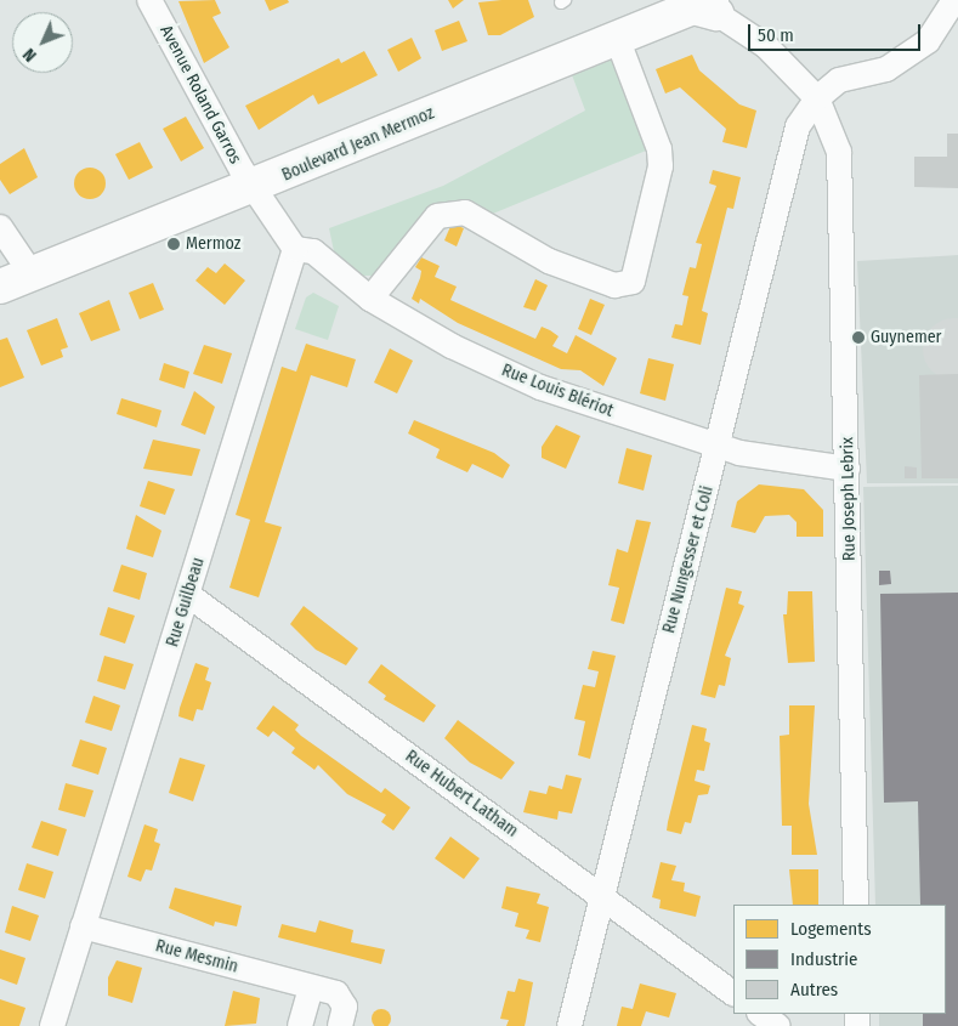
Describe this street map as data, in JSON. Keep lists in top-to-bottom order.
{
  "streets": {
    "street": [
      "Avenue Roland Garros",
      "Boulevard Jean Mermoz",
      "Rue Louis Blériot",
      "Rue Joseph Lebrix",
      "Rue Nungesser et Coli",
      "Rue Guilbeau",
      "Rue Hubert Latham",
      "Rue Mesmin"
    ]
  },
  "crossings": [
    ["Avenue Roland Garros", "Boulevard Jean Mermoz"],
    ["Rue Louis Blériot", "Rue Joseph Lebrix"],
    ["Rue Louis Blériot", "Rue Nungesser et Coli"],
    ["Rue Louis Blériot", "Rue Guilbeau"],
    ["Rue Joseph Lebrix", "Rue Nungesser et Coli"],
    ["Rue Nungesser et Coli", "Rue Hubert Latham"],
    ["Rue Guilbeau", "Rue Hubert Latham"],
    ["Rue Guilbeau", "Rue Mesmin"]
  ],
  "places": ["Mermoz", "Guynemer"],
  "legend": ["Logements", "Industrie", "Autres"],
  "scale_bar": "50 m",
  "north": "bottom left"
}
